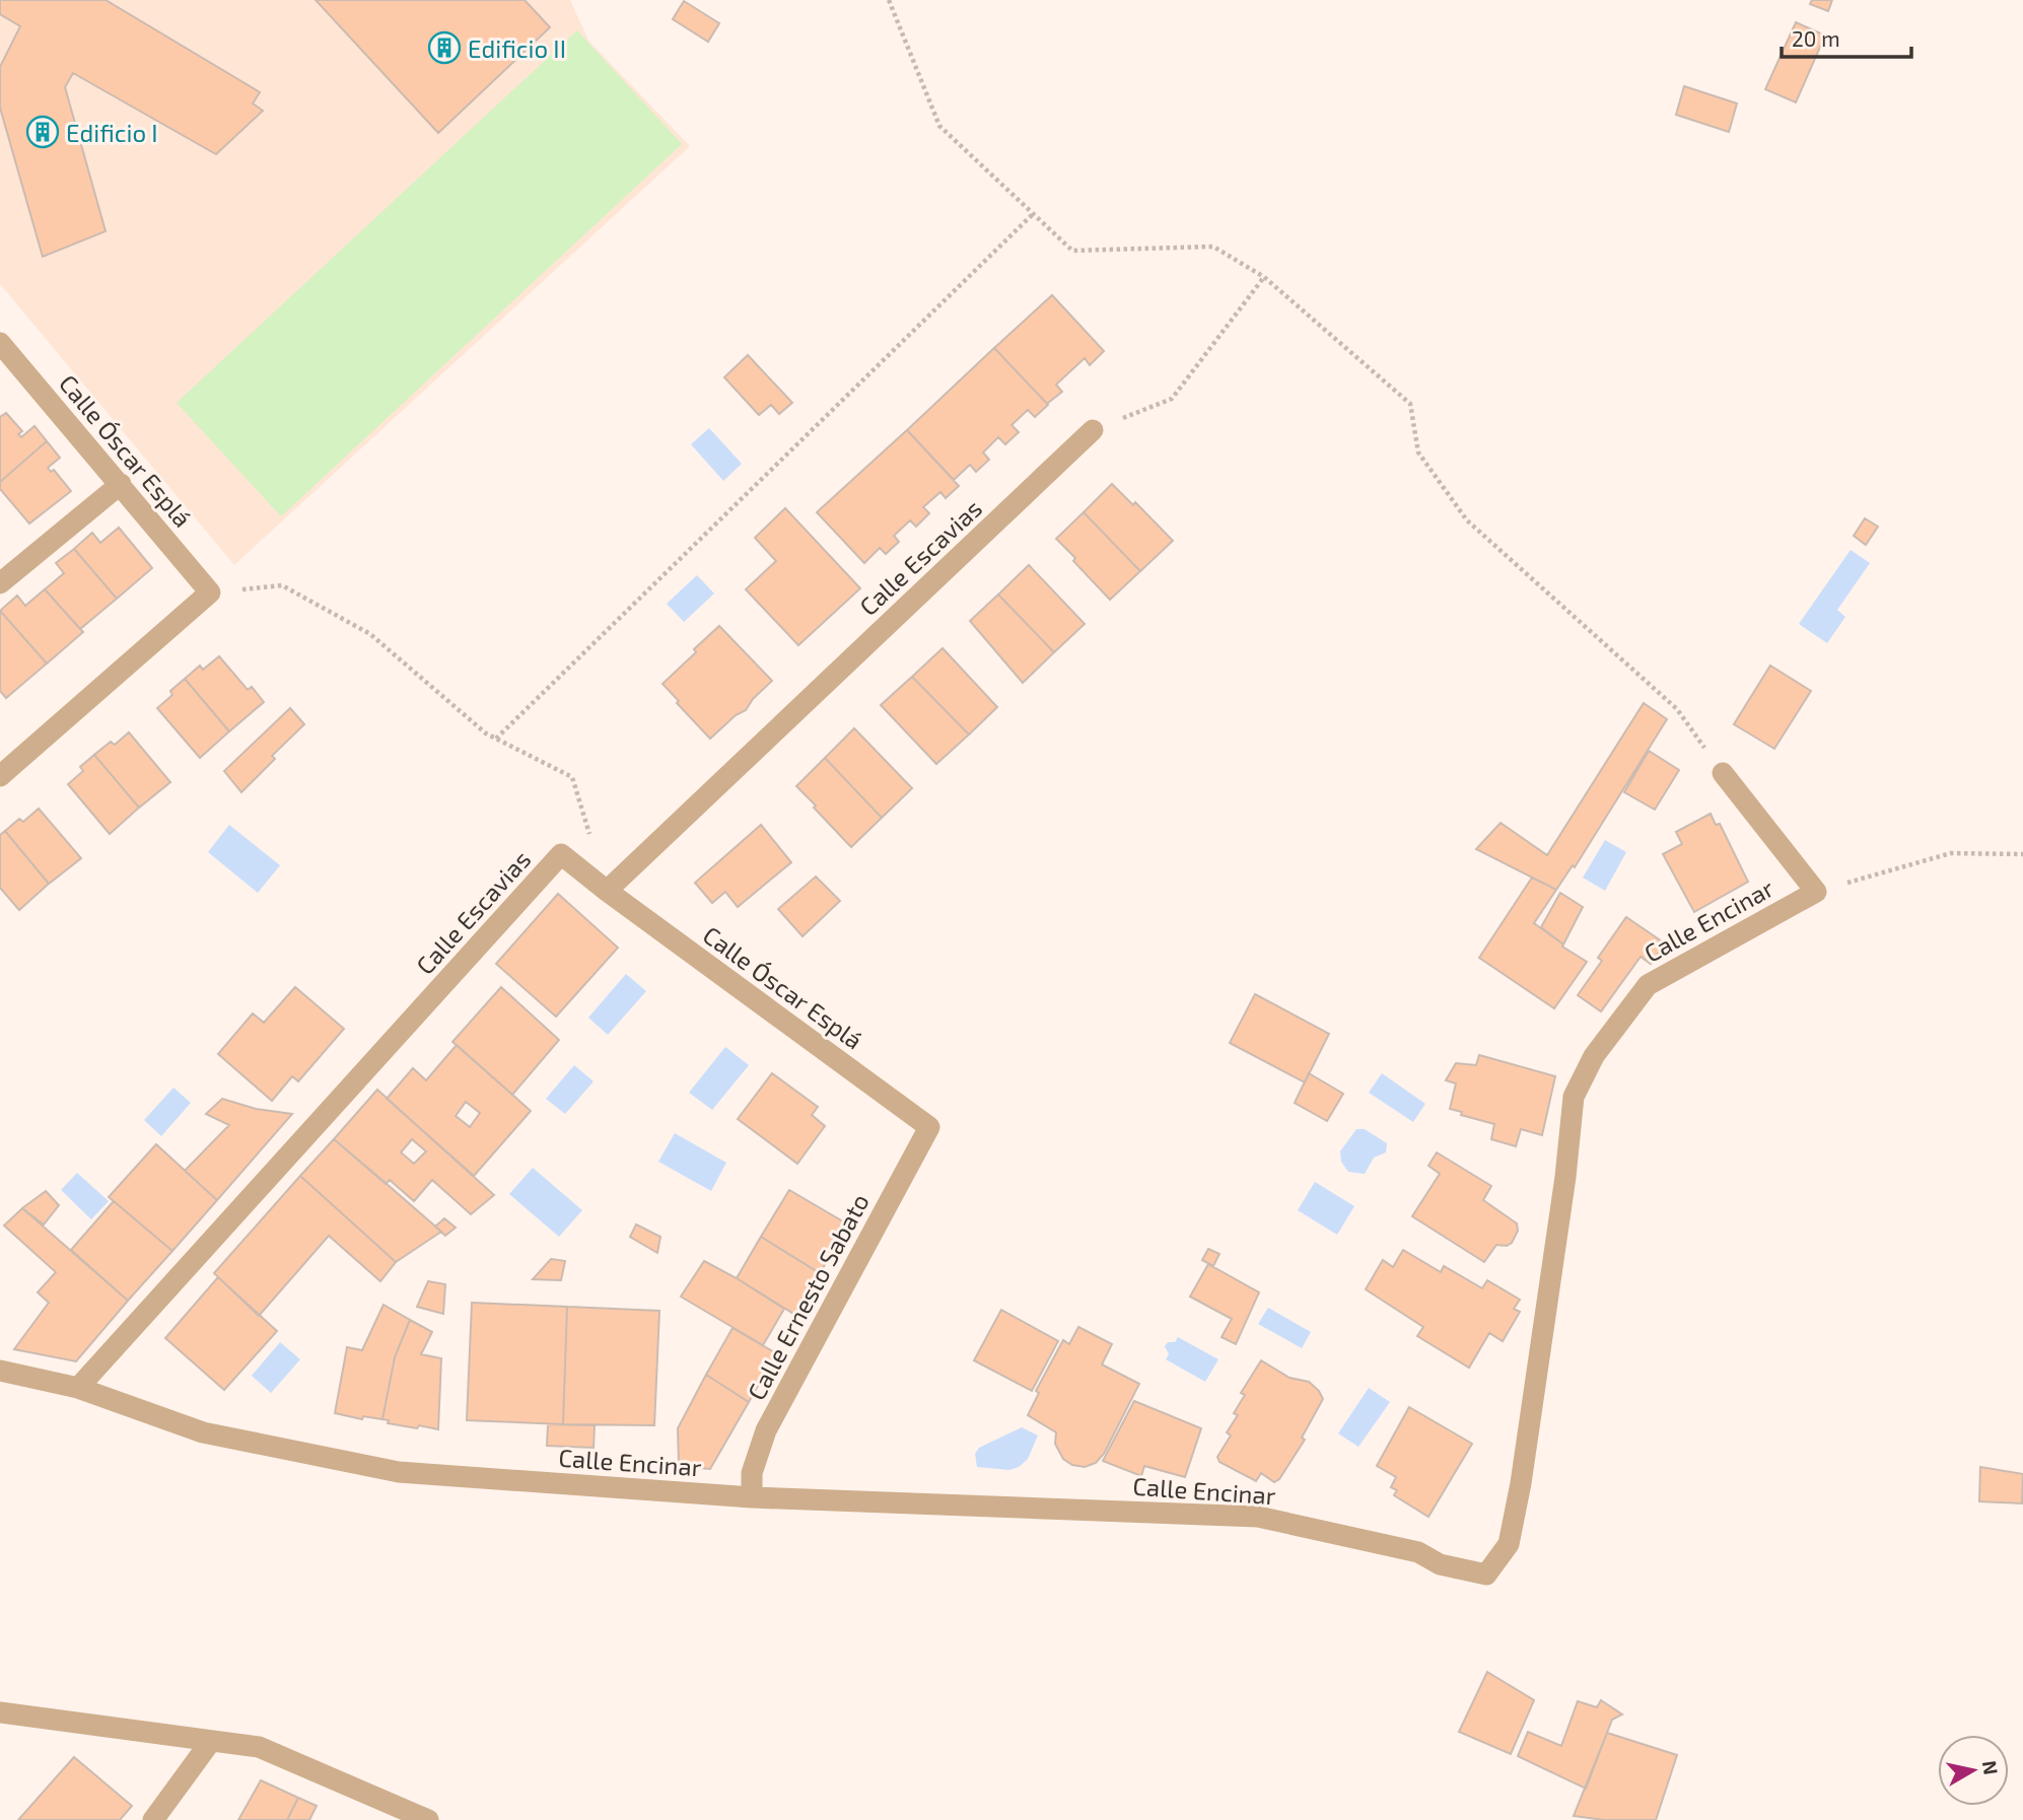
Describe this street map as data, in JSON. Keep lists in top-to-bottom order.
{
  "streets": {
    "street": [
      "Calle Óscar Esplá",
      "Calle Escavias",
      "Calle Encinar",
      "Calle Ernesto Sabato"
    ]
  },
  "crossings": [
    ["Calle Óscar Esplá", "Calle Escavias"],
    ["Calle Óscar Esplá", "Calle Ernesto Sabato"],
    ["Calle Escavias", "Calle Encinar"],
    ["Calle Encinar", "Calle Ernesto Sabato"]
  ],
  "places": {
    "building": ["Edificio II", "Edificio I"]
  },
  "scale_bar": "20 m",
  "north": "right"
}
